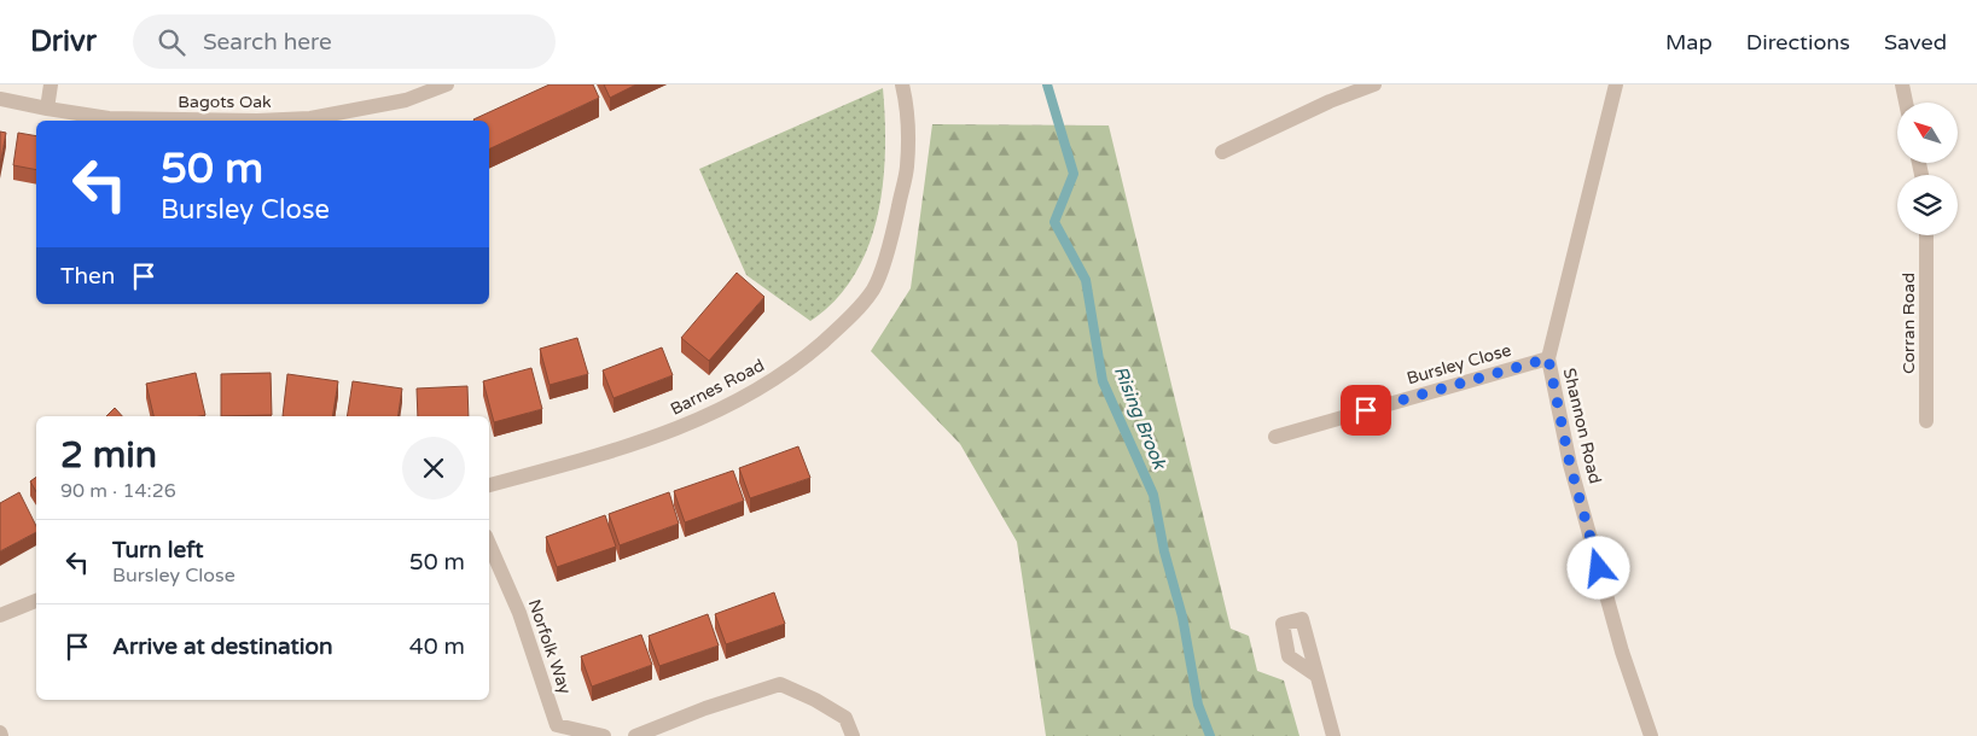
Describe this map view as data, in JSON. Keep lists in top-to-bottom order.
{
  "streets": {
    "street": [
      "Bagots Oak",
      "Corran Road",
      "Bursley Close",
      "Barnes Road",
      "Shannon Road",
      "Norfolk Way"
    ]
  },
  "crossings": [
    ["Bursley Close", "Shannon Road"]
  ],
  "water": ["Rising Brook"],
  "north": "top left",
  "page": {
    "header": "Drivr",
    "search": "Search here",
    "nav": ["Map", "Directions", "Saved"],
    "turn": ["50 m", "Bursley Close"],
    "then": "Then",
    "heading": ["2 min", "90 m · 14:26"],
    "list": [
      {
        "name": "Turn left",
        "note": "Bursley Close",
        "value": "50 m"
      },
      {
        "name": "Arrive at destination",
        "value": "40 m"
      }
    ]
  }
}
